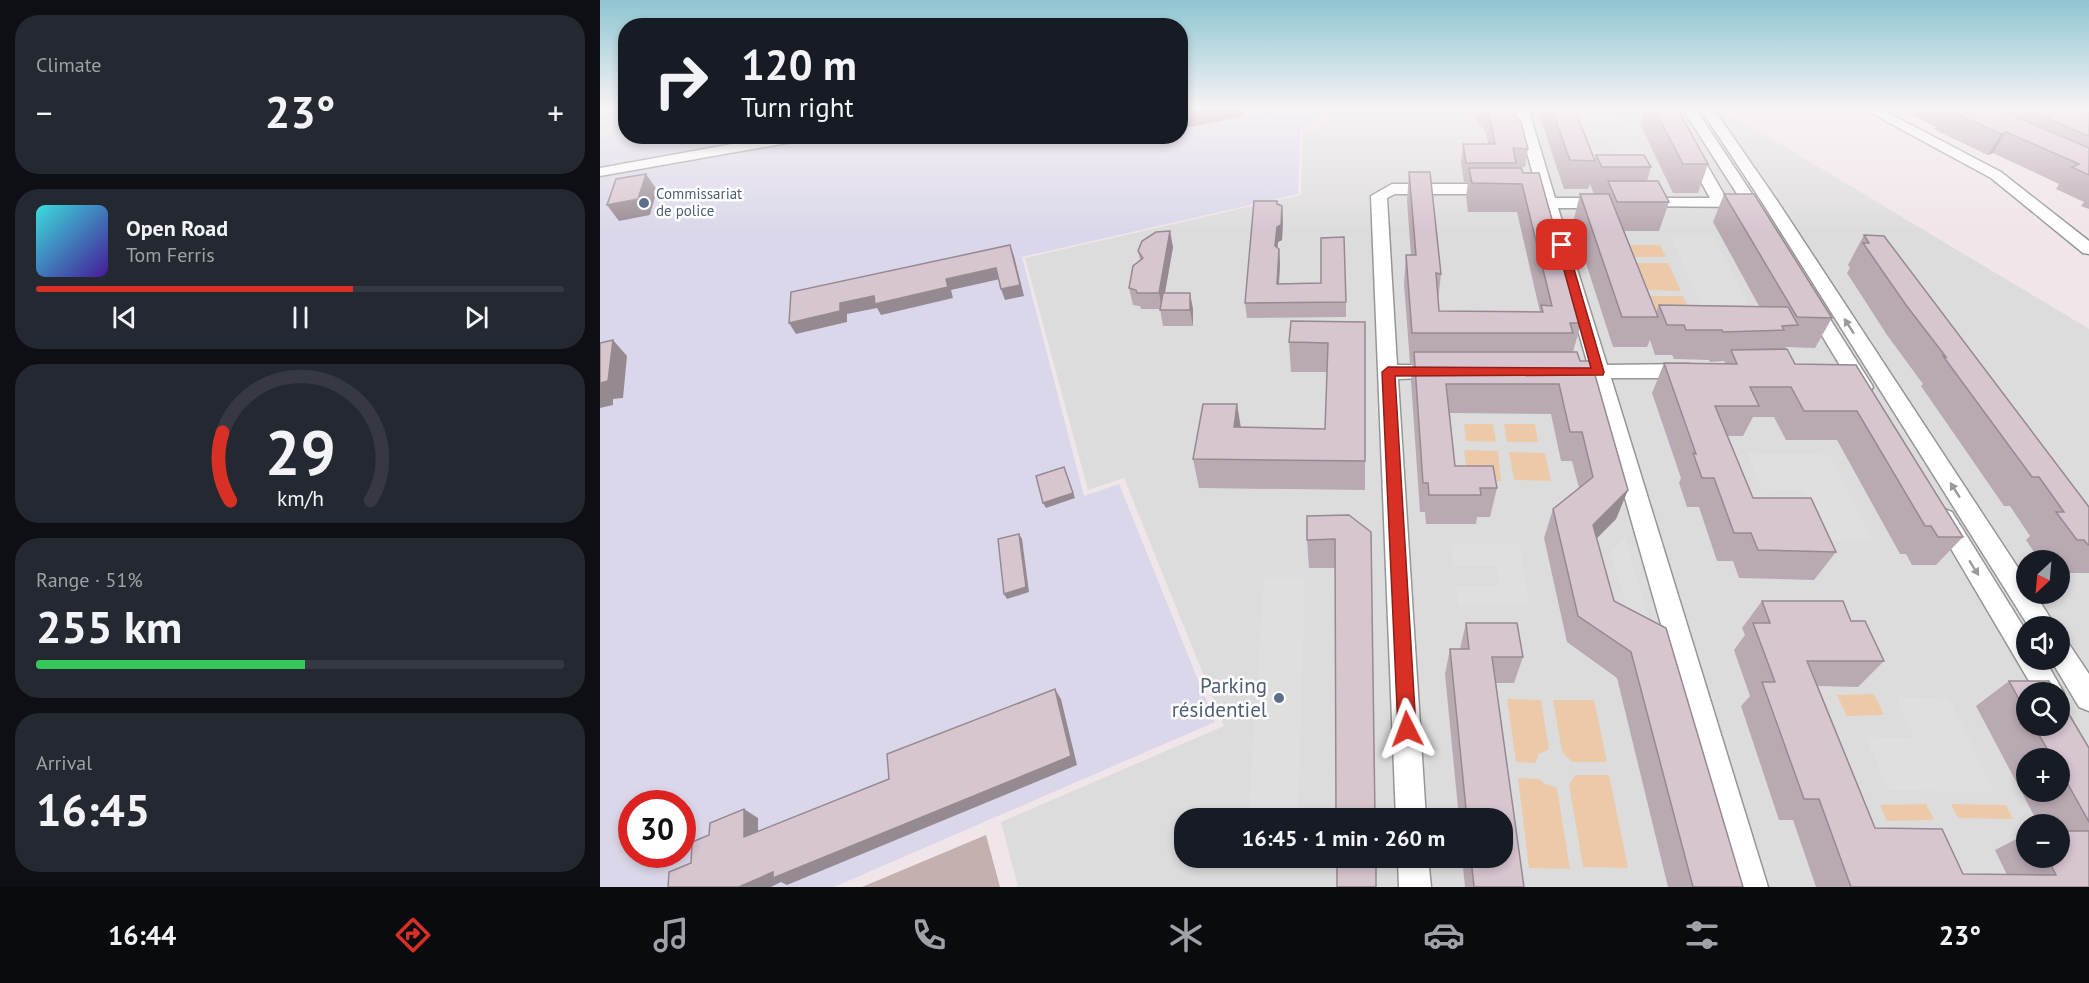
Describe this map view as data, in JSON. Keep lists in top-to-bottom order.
{
  "places": ["Commissariat de police", "Parking résidentiel"],
  "north": "bottom left",
  "page": {
    "tile": [
      "Climate",
      ["Range · 51%", "255 km"],
      ["Arrival", "16:45"]
    ],
    "turn": ["120 m", "Turn right"],
    "heat": ["−", "23°", "+"],
    "song": ["Open Road", "Tom Ferris"],
    "map_buttons": ["+", "−"],
    "limit": "30",
    "trip": "16:45 · 1 min · 260 m",
    "tabs": ["16:44", "23°"],
    "gauge": ["29", "km/h"]
  }
}
